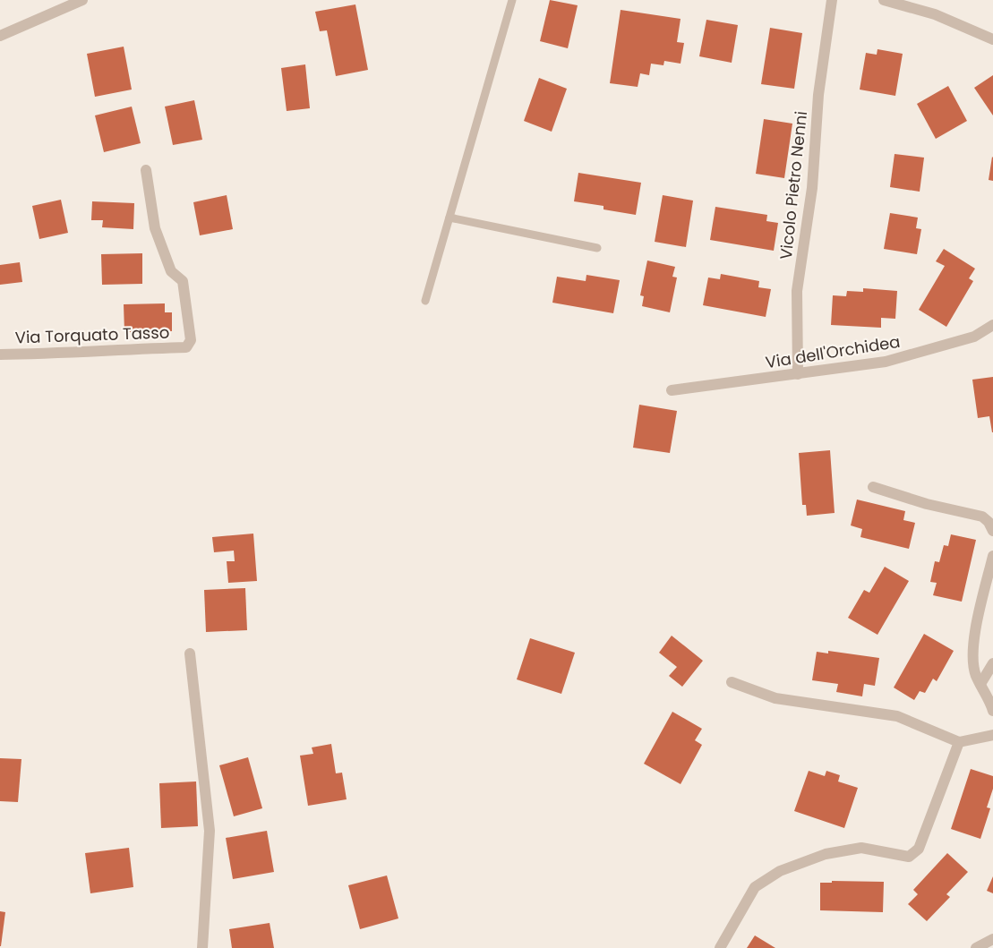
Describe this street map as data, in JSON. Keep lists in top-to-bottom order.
{
  "streets": {
    "street": ["Vicolo Pietro Nenni", "Via Torquato Tasso", "Via dell'Orchidea"]
  },
  "crossings": [
    ["Vicolo Pietro Nenni", "Via dell'Orchidea"]
  ]
}
